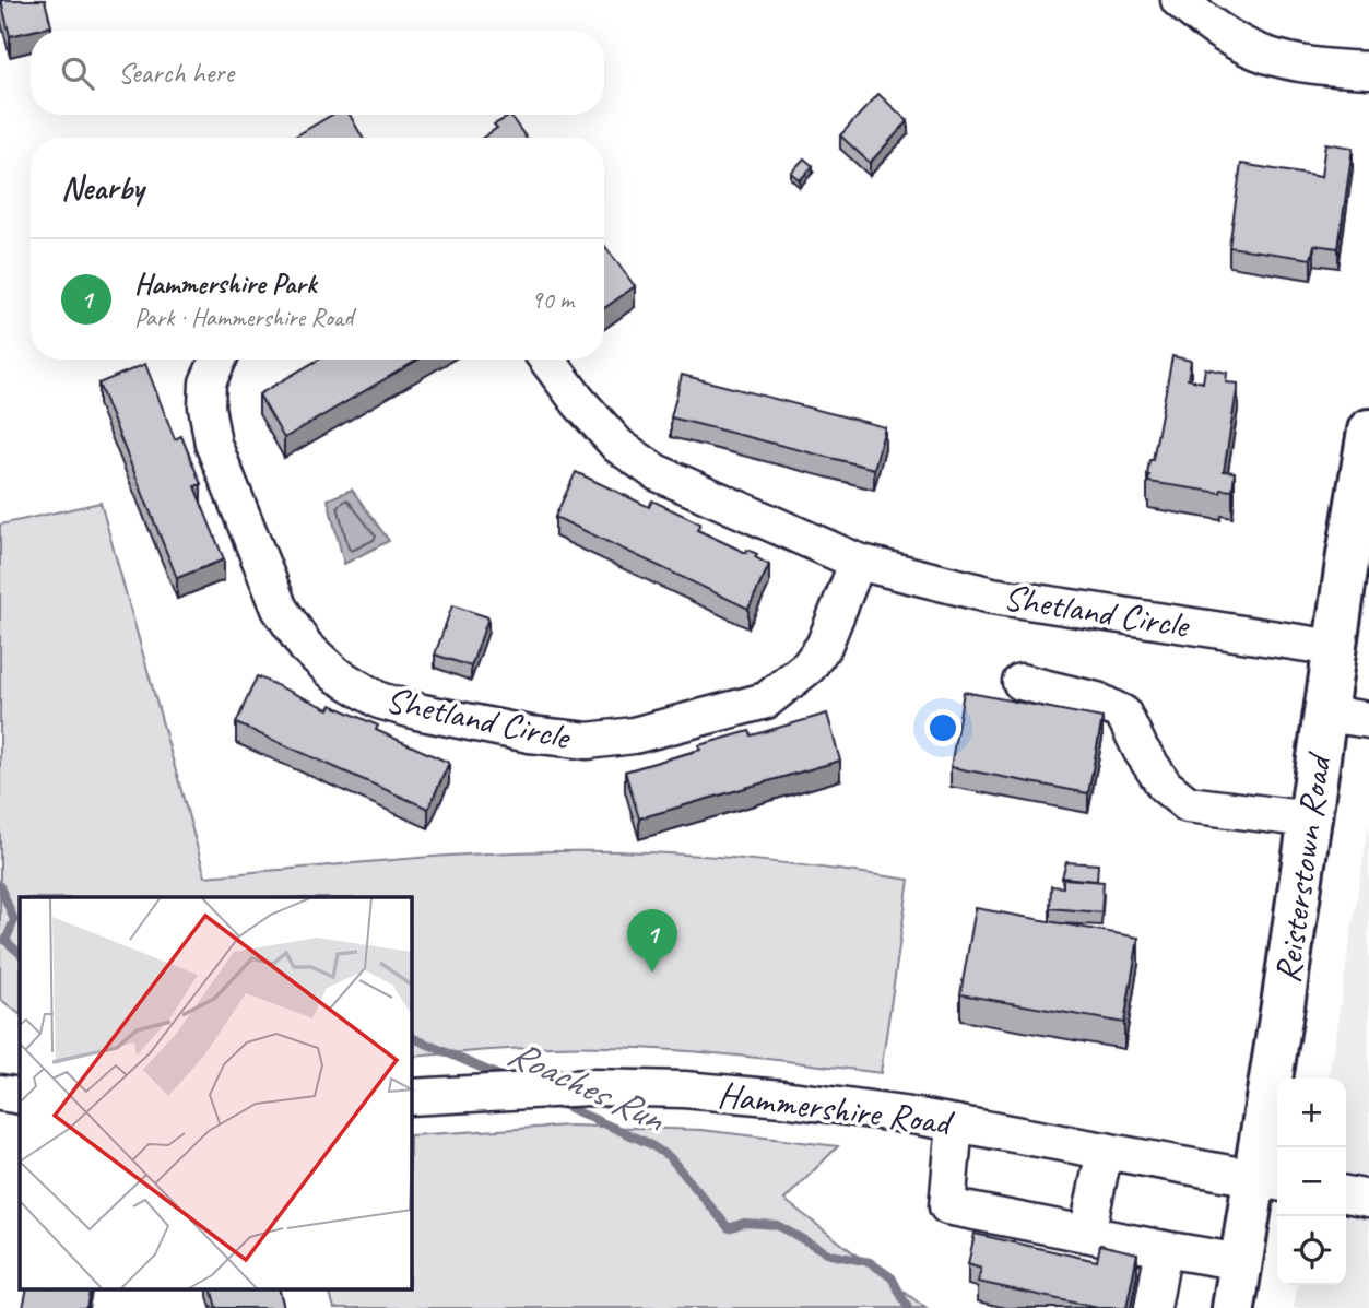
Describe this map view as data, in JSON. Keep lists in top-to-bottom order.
{
  "streets": {
    "main road": ["Reisterstown Road"],
    "street": ["Shetland Circle", "Hammershire Road"]
  },
  "crossings": [
    ["Shetland Circle", "Reisterstown Road"],
    ["Reisterstown Road", "Hammershire Road"]
  ],
  "water": ["Roaches Run"],
  "page": {
    "search": "Search here",
    "heading": "Nearby",
    "list": [
      {
        "mark": "1",
        "name": "Hammershire Park",
        "note": "Park · Hammershire Road",
        "value": "90 m"
      }
    ],
    "pins": "1",
    "map_buttons": ["+", "−"]
  }
}
